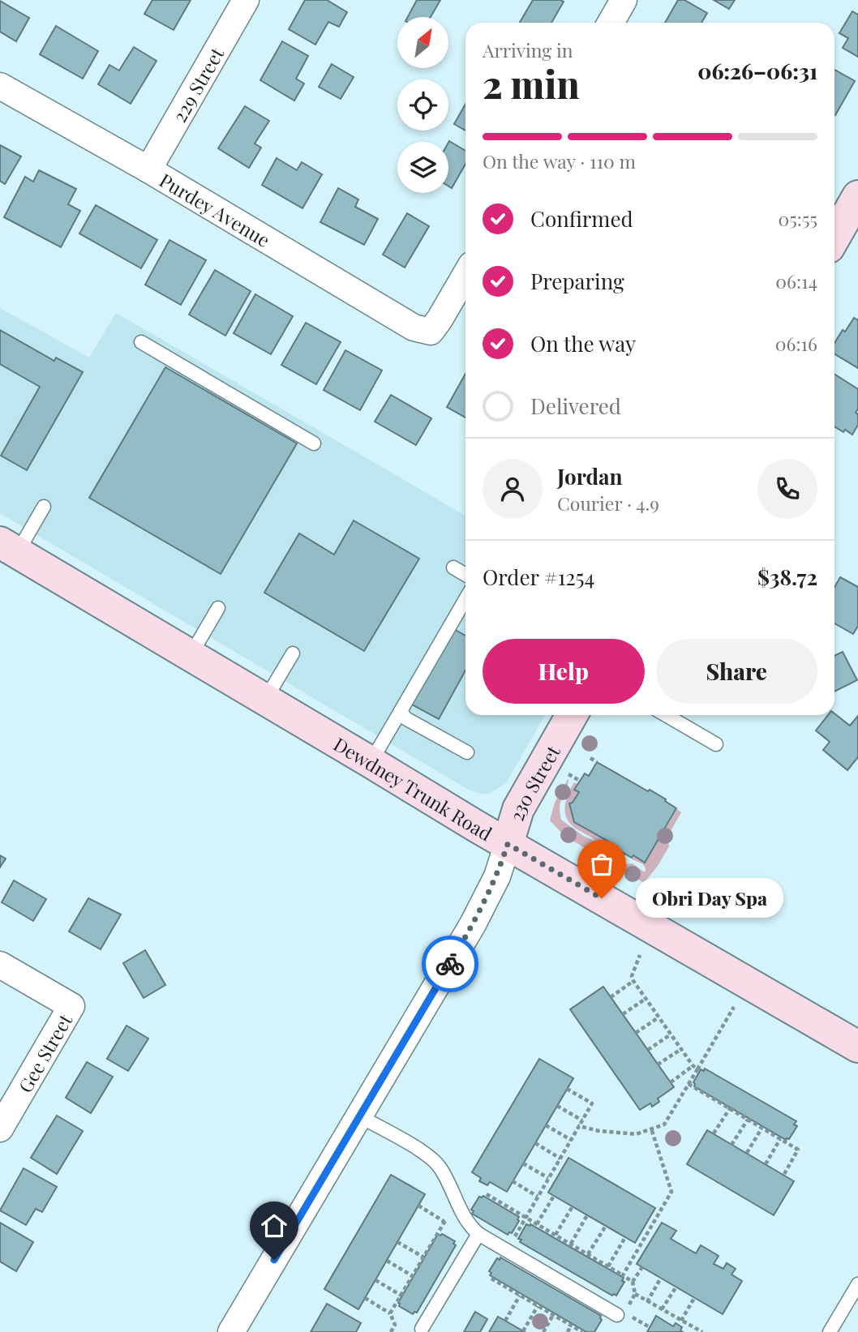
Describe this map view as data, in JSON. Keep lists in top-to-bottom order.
{
  "streets": {
    "main road": ["230 Street", "Dewdney Trunk Road"],
    "street": ["229 Street", "Purdey Avenue", "Gee Street"]
  },
  "crossings": [
    ["229 Street", "Purdey Avenue"],
    ["230 Street", "Dewdney Trunk Road"]
  ],
  "places": ["Obri Day Spa"],
  "north": "top right",
  "page": {
    "heading": ["2 min", "Arriving in", "06:26–06:31"],
    "panel": [
      "Jordan",
      "Courier · 4.9",
      "Order #1254",
      "$38.72"
    ],
    "bar": "On the way · 110 m",
    "list": [
      ["Confirmed", "05:55"],
      ["Preparing", "06:14"],
      ["On the way", "06:16"],
      "Delivered"
    ],
    "buttons": ["Help", "Share"],
    "bubble": "Obri Day Spa"
  }
}
